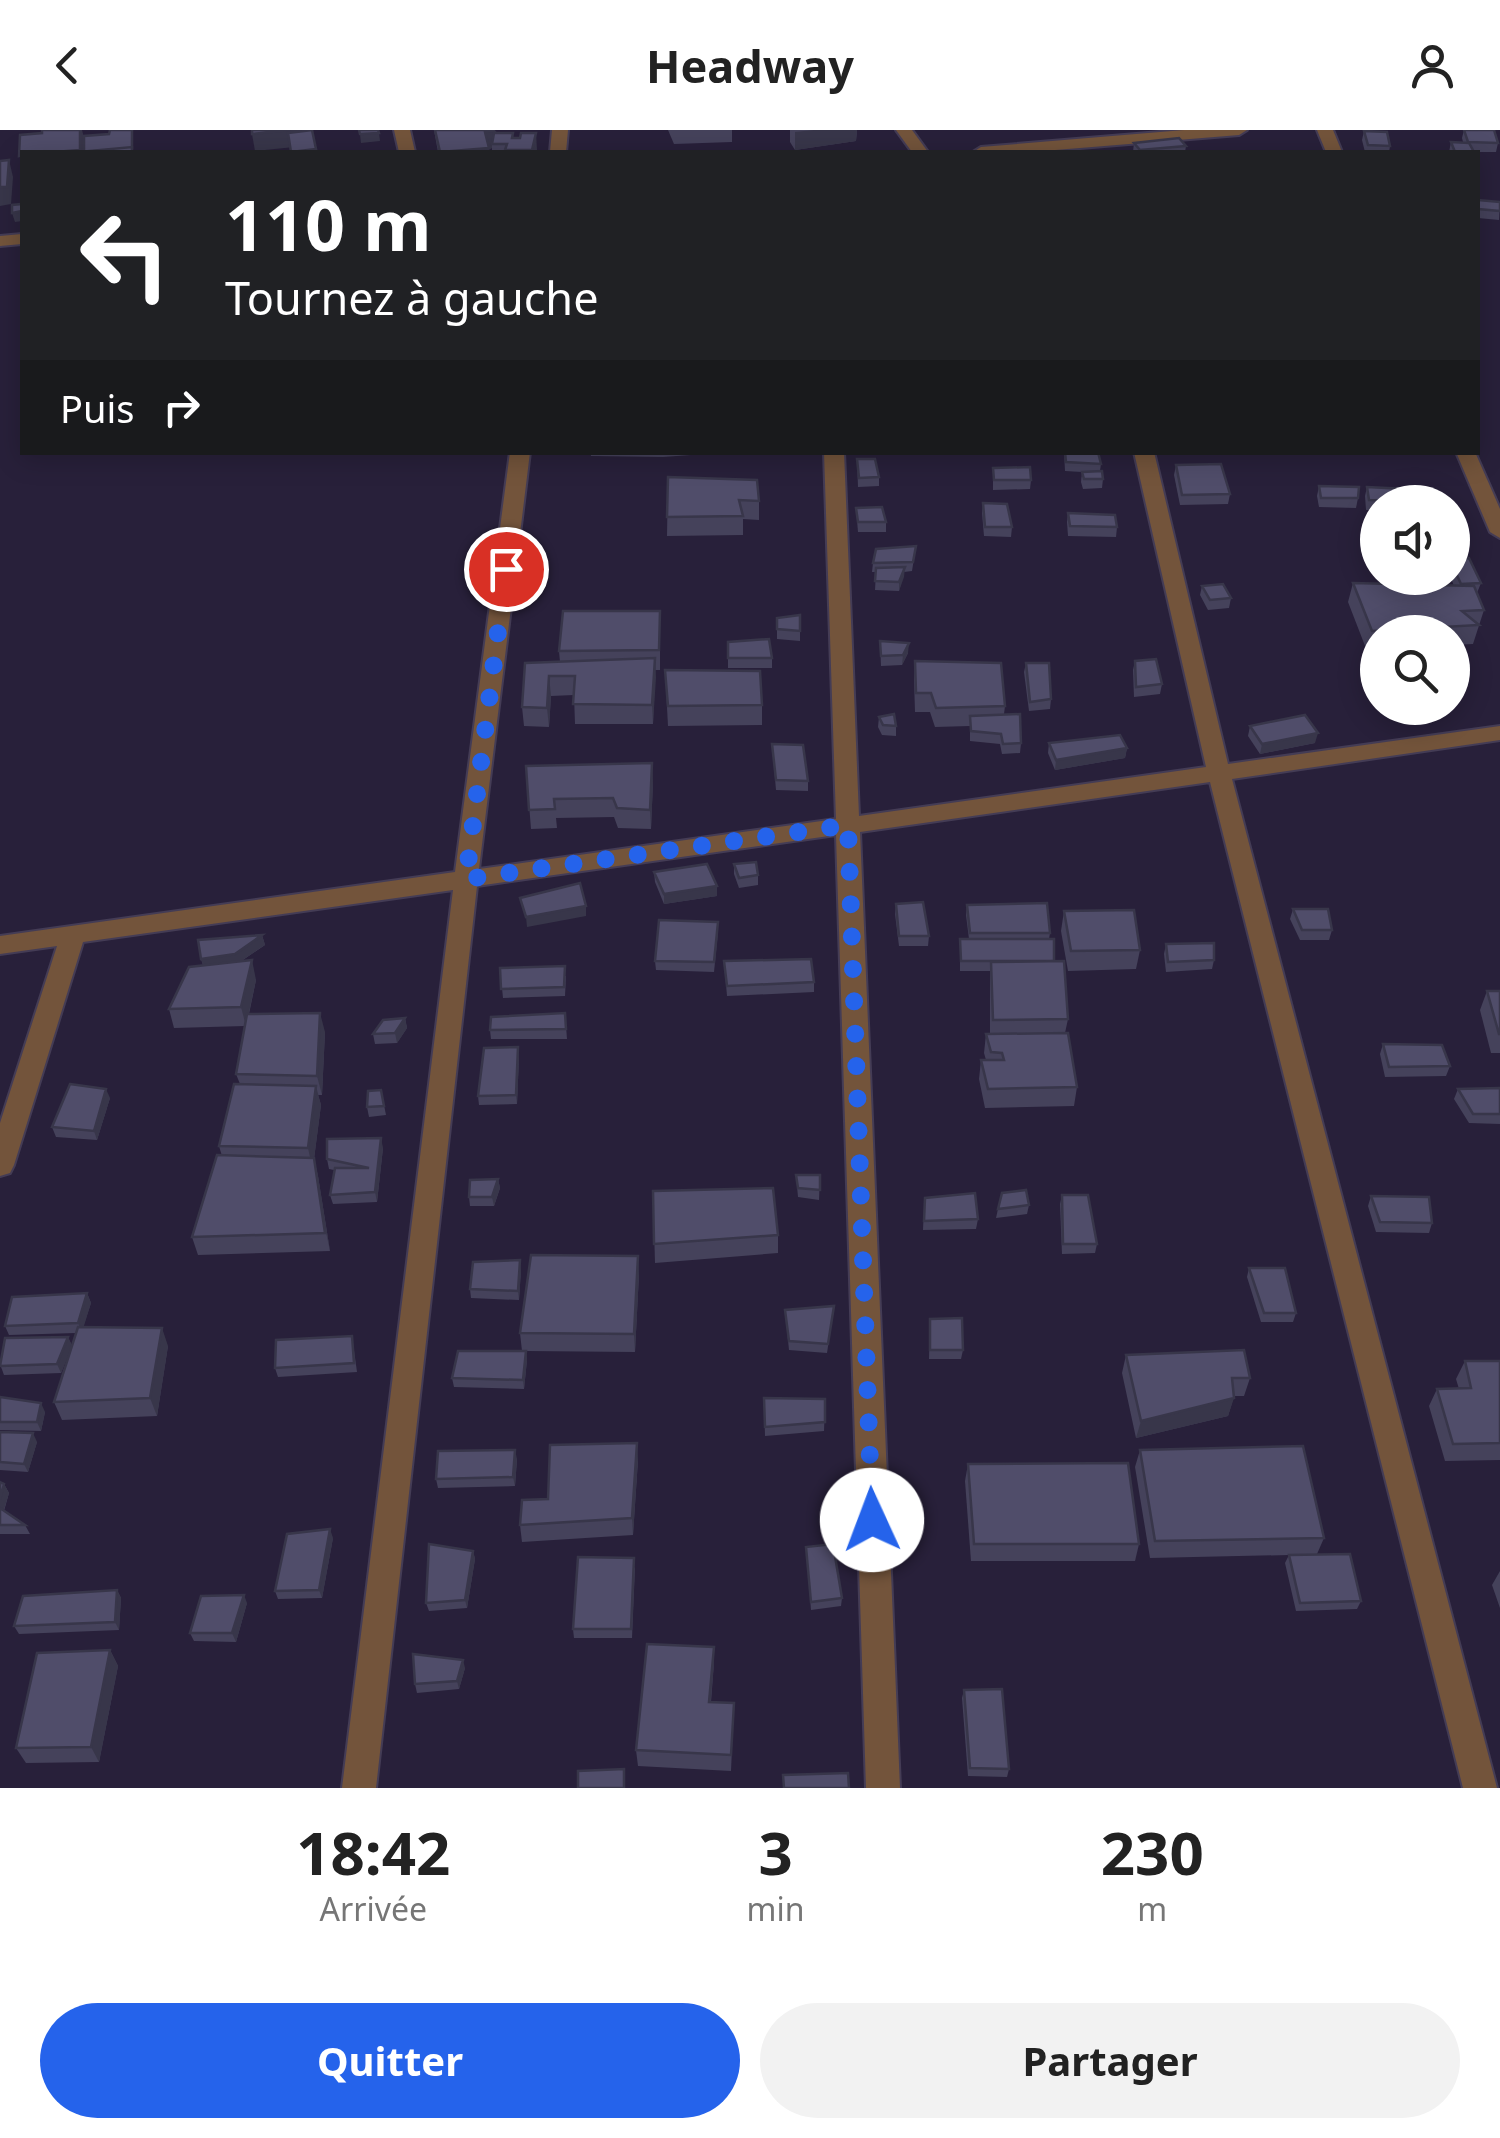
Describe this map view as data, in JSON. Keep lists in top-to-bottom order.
{
  "page": {
    "header": "Headway",
    "turn": ["110 m", "Tournez à gauche"],
    "then": "Puis",
    "eta": [
      "18:42",
      "Arrivée",
      "3",
      "min",
      "230",
      "m"
    ],
    "buttons": ["Quitter", "Partager"]
  }
}
